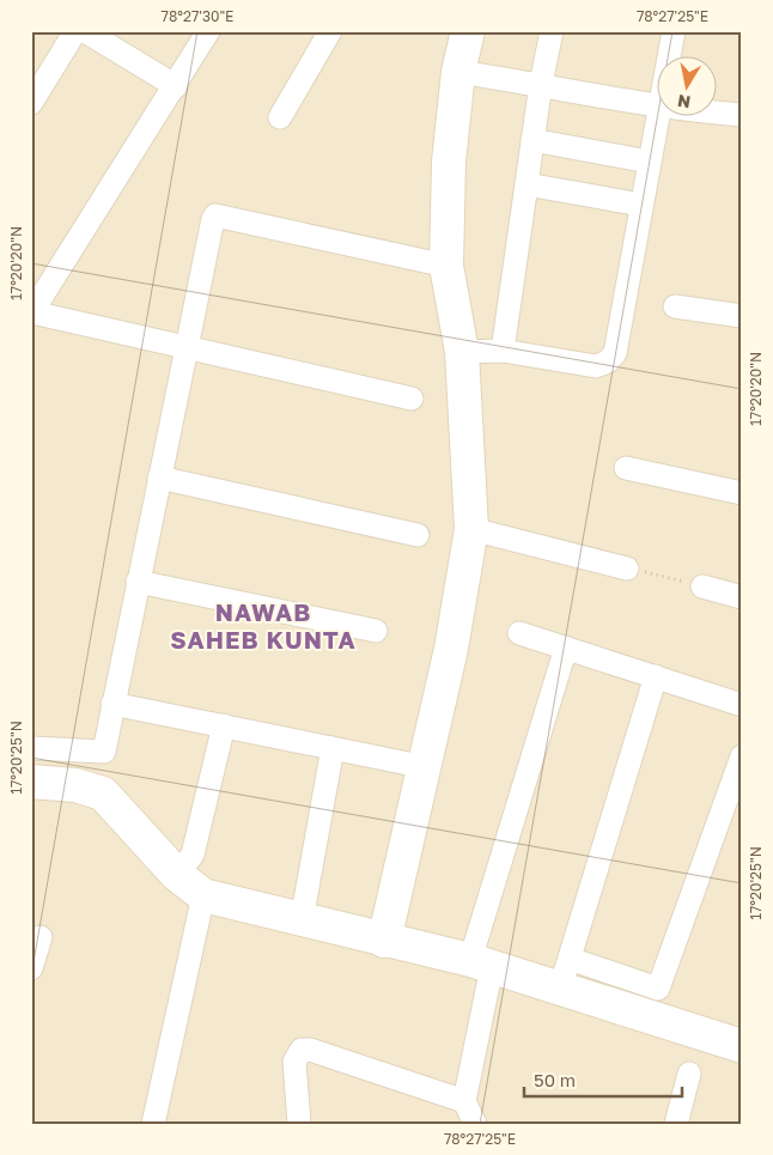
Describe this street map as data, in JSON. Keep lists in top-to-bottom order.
{
  "districts": ["NAWAB SAHEB KUNTA"],
  "scale_bar": "50 m",
  "north": "bottom",
  "coordinates": [
    "78°27'30\"E",
    "78°27'25\"E",
    "17°20'20\"N",
    "17°20'25\"N"
  ]
}
